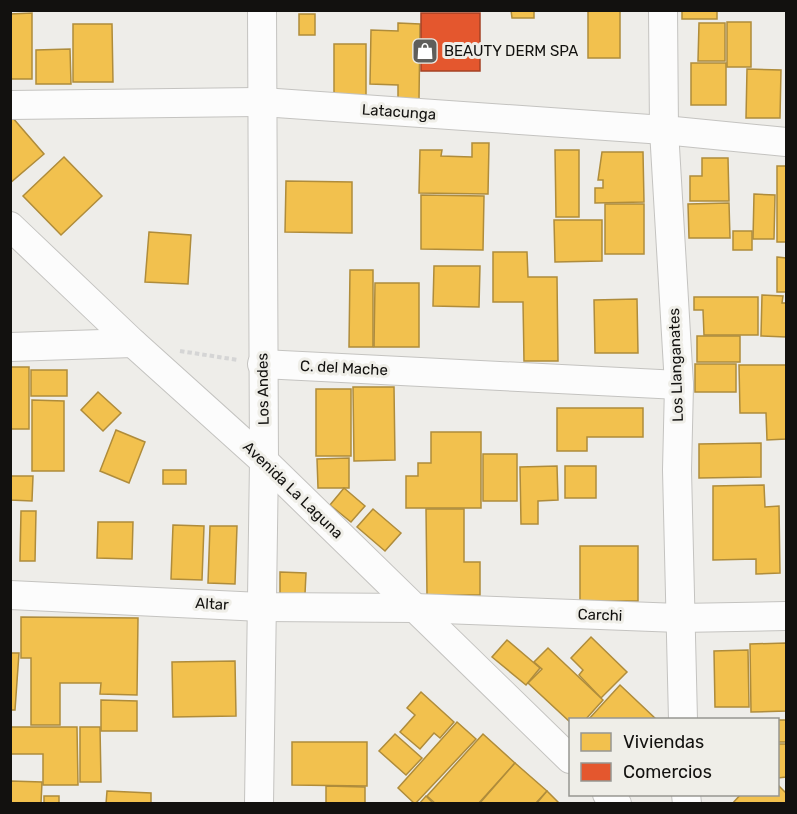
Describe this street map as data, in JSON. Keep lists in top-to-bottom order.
{
  "streets": {
    "street": [
      "Latacunga",
      "Los Llanganates",
      "C. del Mache",
      "Los Andes",
      "Avenida La Laguna",
      "Altar",
      "Carchi"
    ]
  },
  "crossings": [
    ["Latacunga", "Los Llanganates"],
    ["Latacunga", "Los Andes"],
    ["Los Llanganates", "C. del Mache"],
    ["Los Llanganates", "Carchi"],
    ["C. del Mache", "Los Andes"],
    ["Los Andes", "Avenida La Laguna"],
    ["Los Andes", "Altar"],
    ["Avenida La Laguna", "Altar"],
    ["Avenida La Laguna", "Carchi"],
    ["Altar", "Carchi"]
  ],
  "places": {
    "shop": ["BEAUTY DERM SPA"]
  },
  "legend": ["Viviendas", "Comercios"]
}
